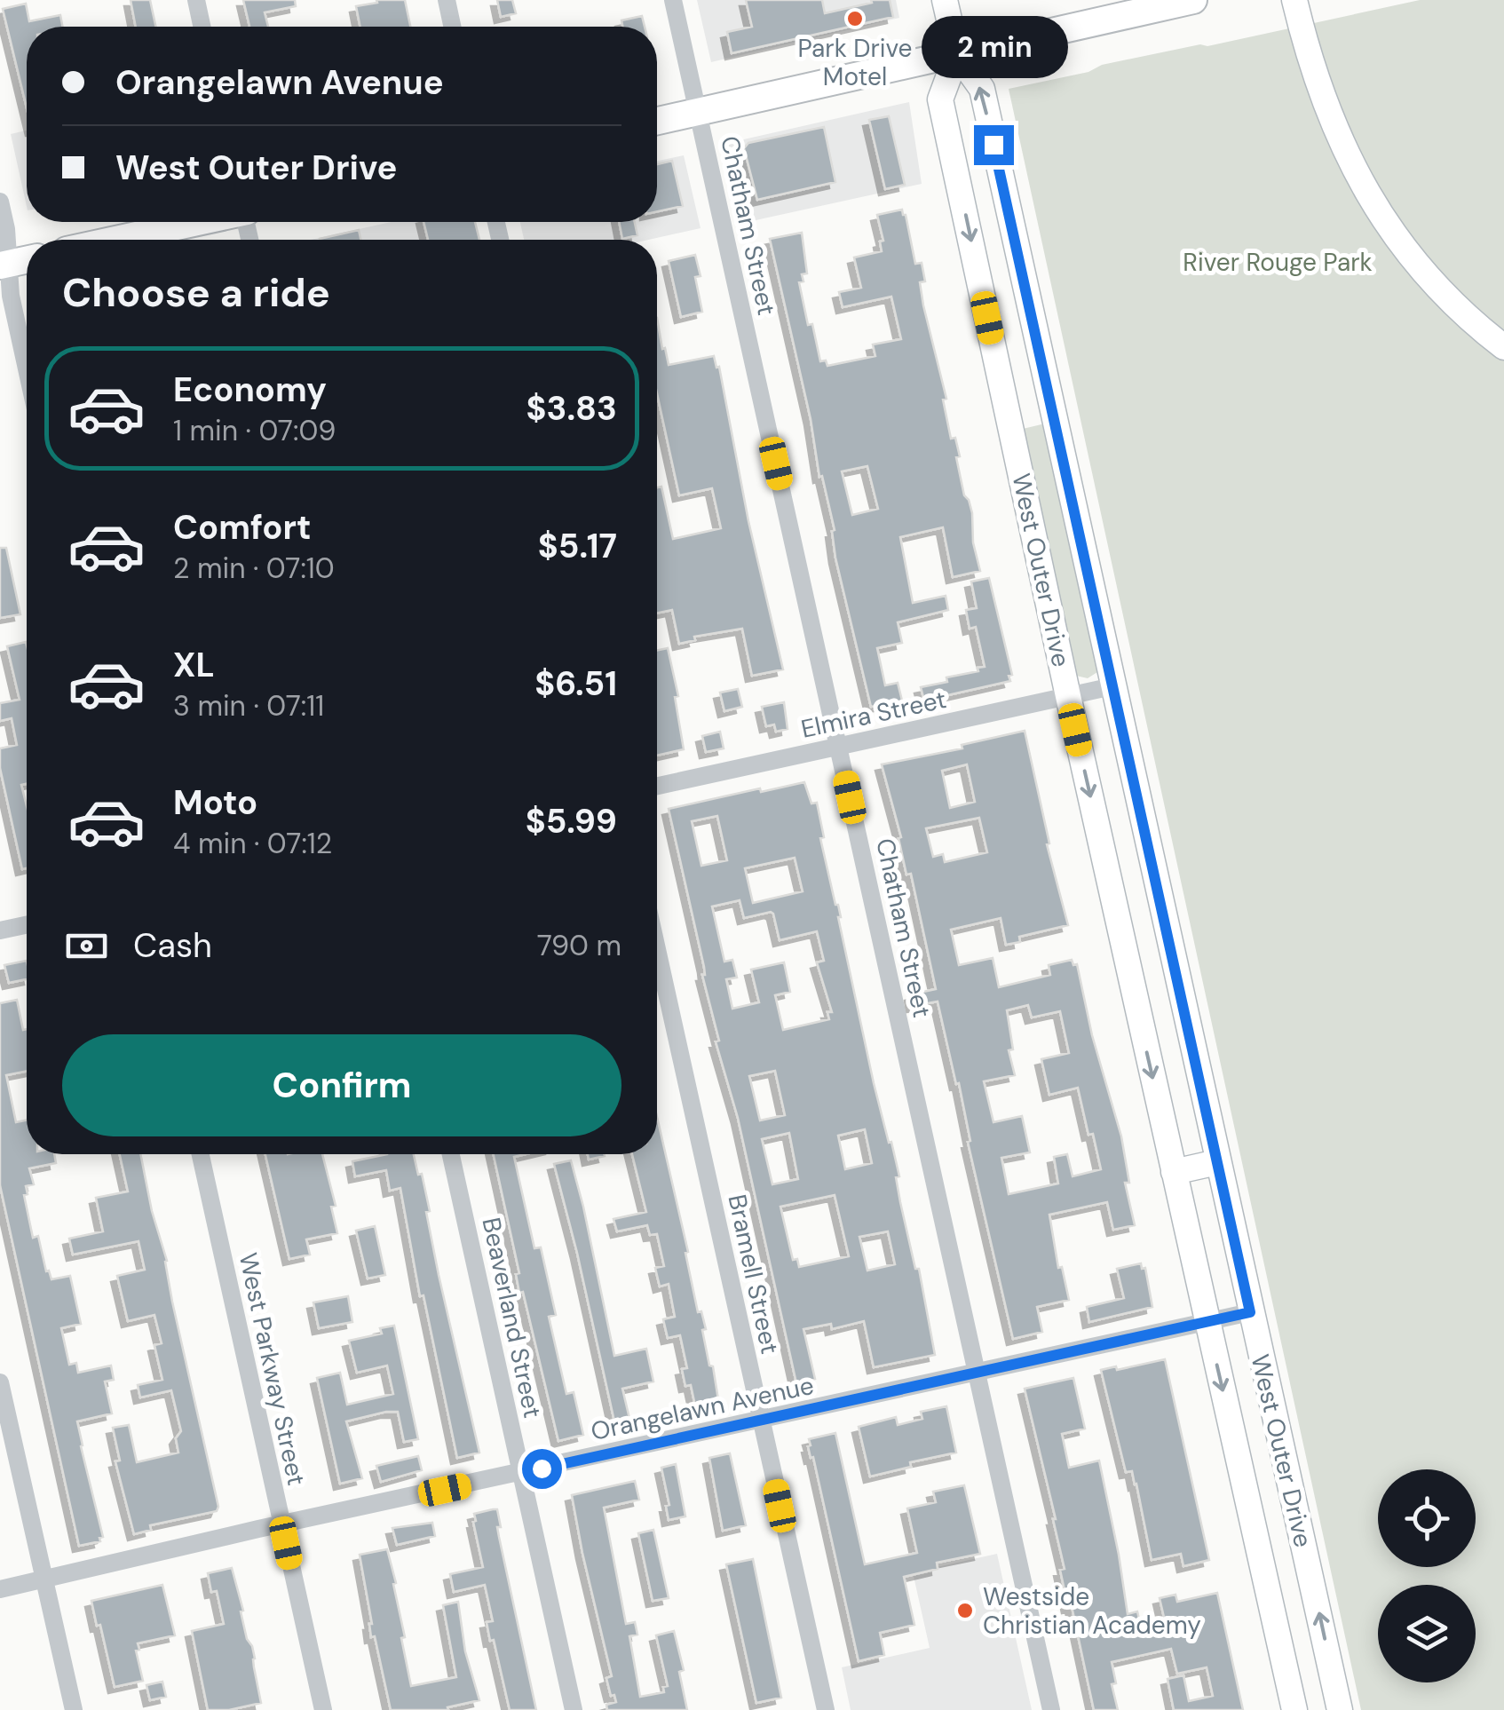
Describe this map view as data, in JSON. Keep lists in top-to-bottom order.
{
  "streets": {
    "main road": ["West Outer Drive"],
    "street": [
      "Chatham Street",
      "Elmira Street",
      "Bramell Street",
      "Beaverland Street",
      "West Parkway Street",
      "Orangelawn Avenue"
    ]
  },
  "crossings": [
    ["Chatham Street", "Elmira Street"],
    ["Chatham Street", "Orangelawn Avenue"],
    ["West Outer Drive", "Elmira Street"],
    ["West Outer Drive", "Orangelawn Avenue"],
    ["Bramell Street", "Orangelawn Avenue"],
    ["Beaverland Street", "Orangelawn Avenue"],
    ["West Parkway Street", "Orangelawn Avenue"]
  ],
  "parks": ["River Rouge Park"],
  "places": ["Park Drive Motel", "Westside Christian Academy"],
  "page": {
    "bubble": "2 min",
    "banner": ["Orangelawn Avenue", "West Outer Drive"],
    "heading": "Choose a ride",
    "list": [
      {
        "name": "Economy",
        "note": "1 min · 07:09",
        "value": "$3.83"
      },
      {
        "name": "Comfort",
        "note": "2 min · 07:10",
        "value": "$5.17"
      },
      {
        "name": "XL",
        "note": "3 min · 07:11",
        "value": "$6.51"
      },
      {
        "name": "Moto",
        "note": "4 min · 07:12",
        "value": "$5.99"
      }
    ],
    "pay": ["Cash", "790 m"],
    "buttons": "Confirm"
  }
}
